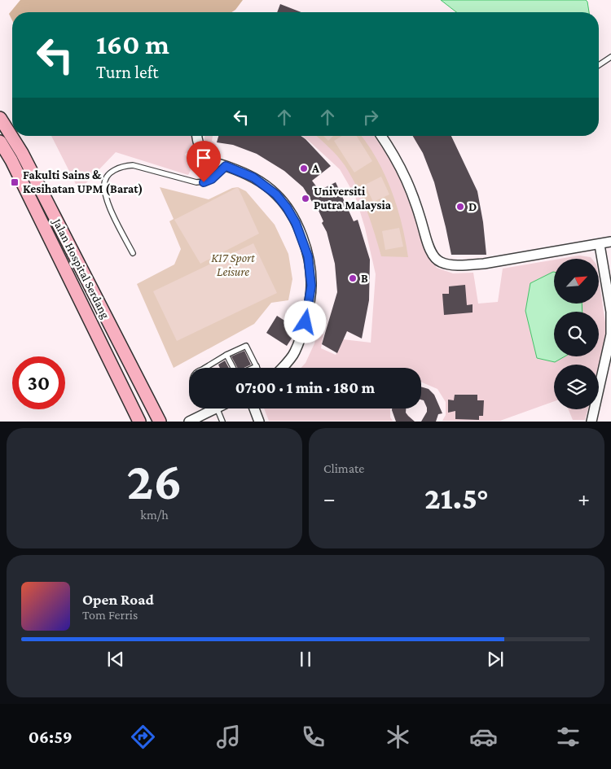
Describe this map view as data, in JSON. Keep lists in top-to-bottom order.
{
  "streets": {
    "main road": ["Jalan Hospital Serdang"]
  },
  "parks": ["K17 Sport Leisure"],
  "places": {
    "other": [
      "A",
      "Universiti Putra Malaysia",
      "D",
      "B"
    ],
    "transit": ["Fakulti Sains & Kesihatan UPM (Barat)"]
  },
  "north": "top right",
  "page": {
    "turn": ["160 m", "Turn left"],
    "limit": "30",
    "trip": "07:00 · 1 min · 180 m",
    "tile": [
      ["26", "km/h"],
      "Climate"
    ],
    "heat": ["−", "21.5°", "+"],
    "song": ["Open Road", "Tom Ferris"],
    "tabs": "06:59"
  }
}
